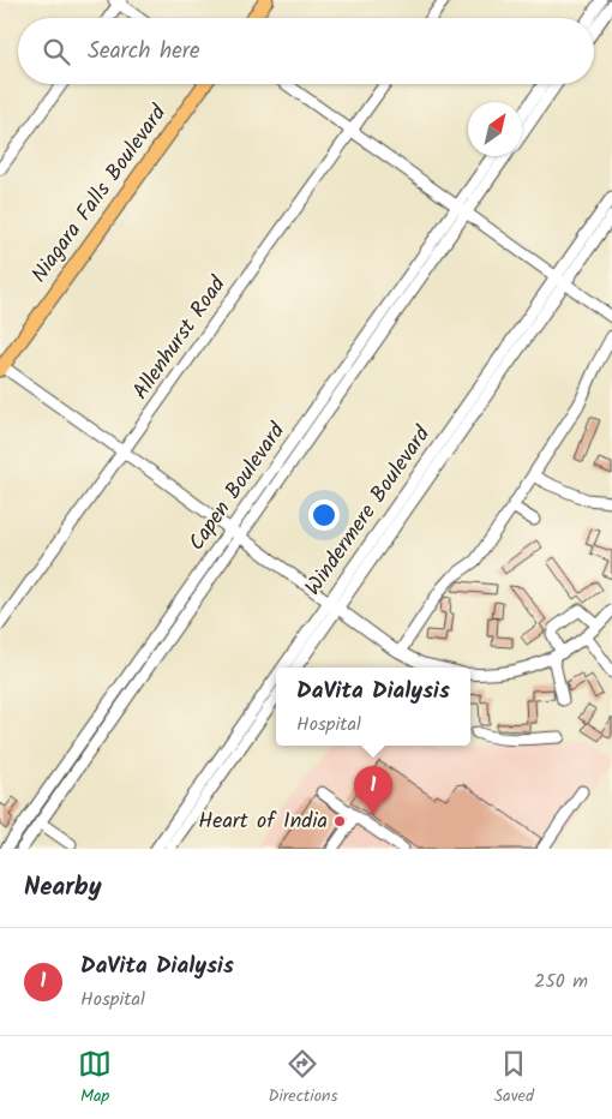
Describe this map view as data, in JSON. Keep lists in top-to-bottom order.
{
  "streets": {
    "main road": ["Niagara Falls Boulevard"],
    "street": ["Allenhurst Road", "Capen Boulevard", "Windermere Boulevard"]
  },
  "places": ["Heart of India"],
  "north": "top right",
  "page": {
    "search": "Search here",
    "popup": ["DaVita Dialysis", "Hospital"],
    "pins": "1",
    "heading": "Nearby",
    "list": [
      {
        "mark": "1",
        "name": "DaVita Dialysis",
        "note": "Hospital",
        "value": "250 m"
      }
    ],
    "nav": ["Map", "Directions", "Saved"]
  }
}
